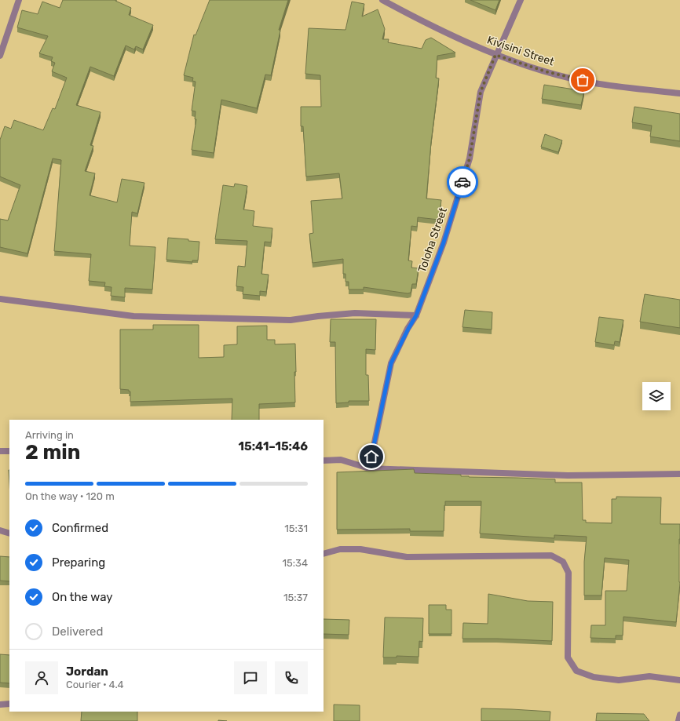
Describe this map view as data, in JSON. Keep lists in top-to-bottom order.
{
  "streets": {
    "street": ["Kivisini Street", "Toloha Street"]
  },
  "crossings": [
    ["Kivisini Street", "Toloha Street"]
  ],
  "page": {
    "heading": ["2 min", "Arriving in", "15:41–15:46"],
    "panel": ["Jordan", "Courier · 4.4"],
    "bar": "On the way · 120 m",
    "list": [
      ["Confirmed", "15:31"],
      ["Preparing", "15:34"],
      ["On the way", "15:37"],
      "Delivered"
    ]
  }
}
